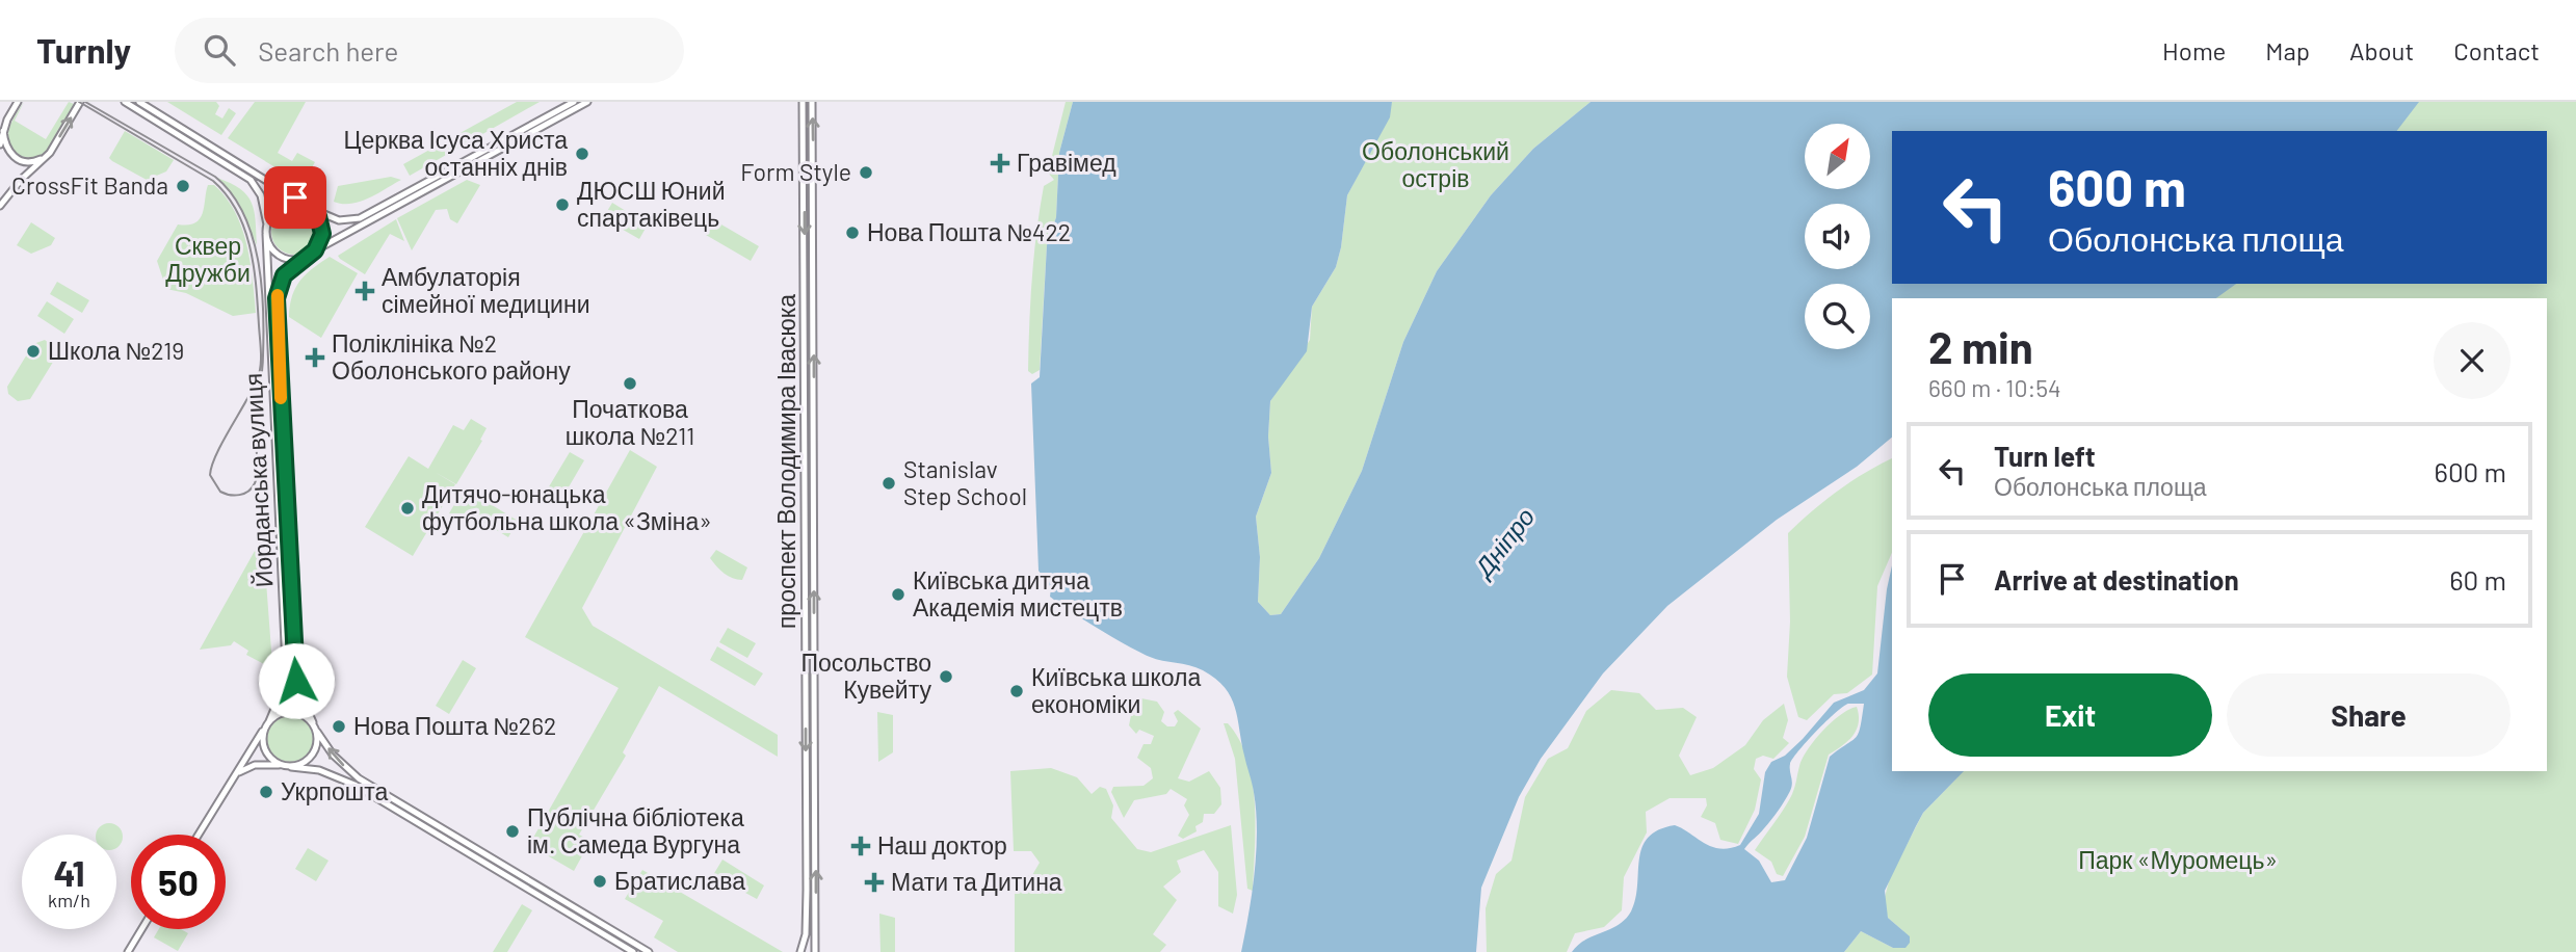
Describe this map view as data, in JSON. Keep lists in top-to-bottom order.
{
  "streets": {
    "main road": ["проспект Володимира Івасюка", "Йорданська вулиця"]
  },
  "water": ["Дніпро"],
  "parks": ["Оболонський острів", "Сквер Дружби", "Парк «Муромець»"],
  "places": {
    "other": [
      "Церква Ісуса Христа останніх днів",
      "Form Style",
      "CrossFit Banda",
      "ДЮСШ Юний спартаківець",
      "Нова Пошта №422",
      "Школа №219",
      "Початкова школа №211",
      "Stanislav Step School",
      "Дитячо-юнацька футбольна школа «Зміна»",
      "Київська дитяча Академія мистецтв",
      "Посольство Кувейту",
      "Київська школа економіки",
      "Нова Пошта №262",
      "Укрпошта",
      "Публічна бібліотека ім. Самеда Вургуна",
      "Братислава"
    ],
    "health": [
      "Гравімед",
      "Амбулаторія сімейної медицини",
      "Поліклініка №2 Оболонського району",
      "Наш доктор",
      "Мати та Дитина"
    ]
  },
  "north": "top right",
  "page": {
    "header": "Turnly",
    "search": "Search here",
    "nav": [
      "Home",
      "Map",
      "About",
      "Contact"
    ],
    "turn": ["600 m", "Оболонська площа"],
    "heading": ["2 min", "660 m · 10:54"],
    "list": [
      {
        "name": "Turn left",
        "note": "Оболонська площа",
        "value": "600 m"
      },
      {
        "name": "Arrive at destination",
        "value": "60 m"
      }
    ],
    "buttons": ["Exit", "Share"],
    "speed": "41 km/h",
    "limit": "50"
  }
}
